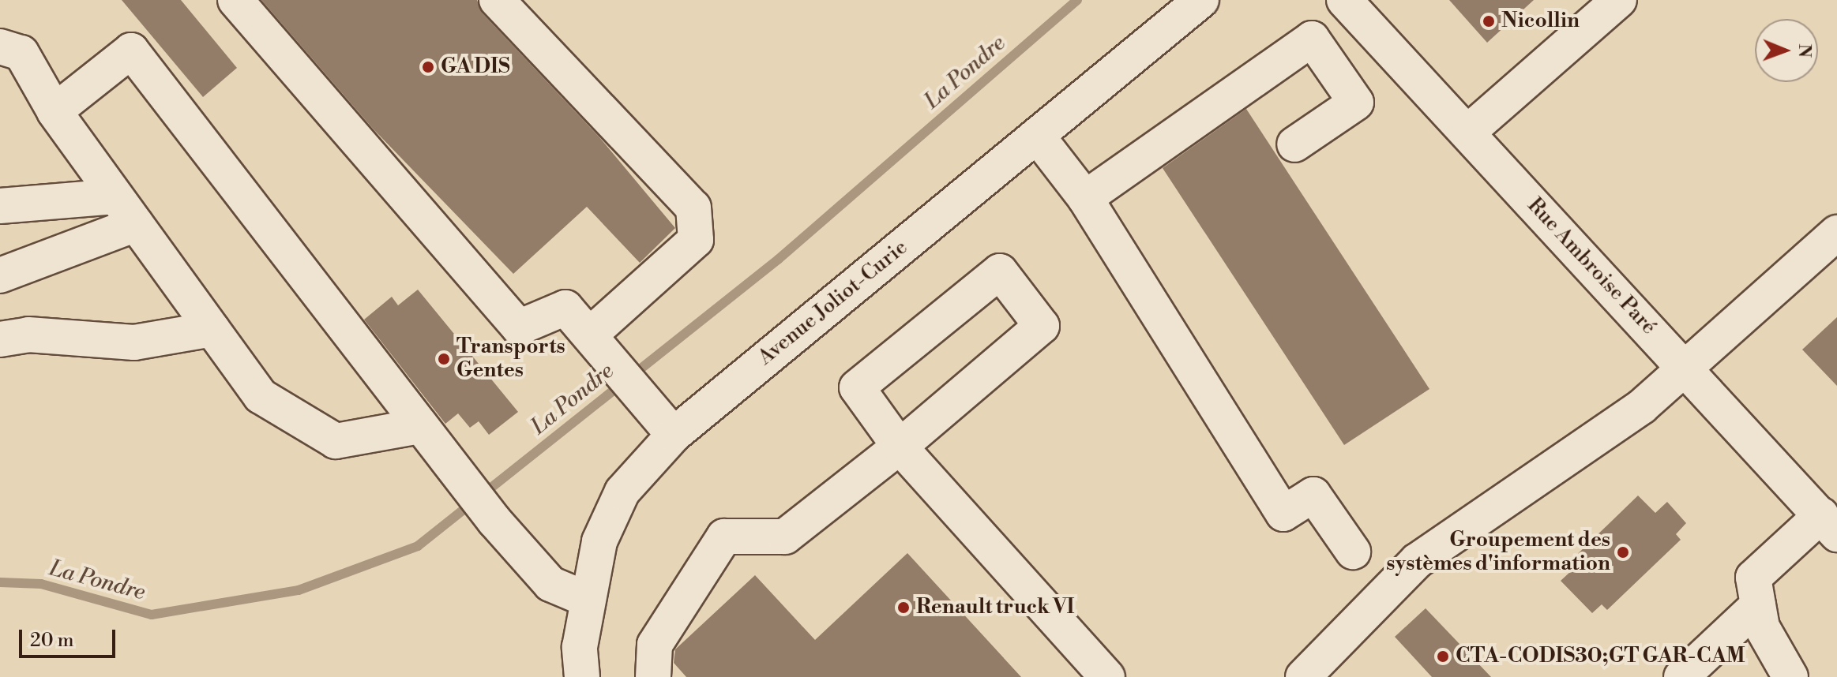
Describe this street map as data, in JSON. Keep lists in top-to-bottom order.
{
  "streets": {
    "street": ["Rue Ambroise Paré", "Avenue Joliot-Curie"]
  },
  "water": ["La Pondre"],
  "places": [
    "Nicollin",
    "GA DIS",
    "Transports Gentes",
    "Groupement des systèmes d'information",
    "Renault truck VI",
    "CTA-CODIS30;GT GAR-CAM"
  ],
  "scale_bar": "20 m",
  "north": "right"
}
